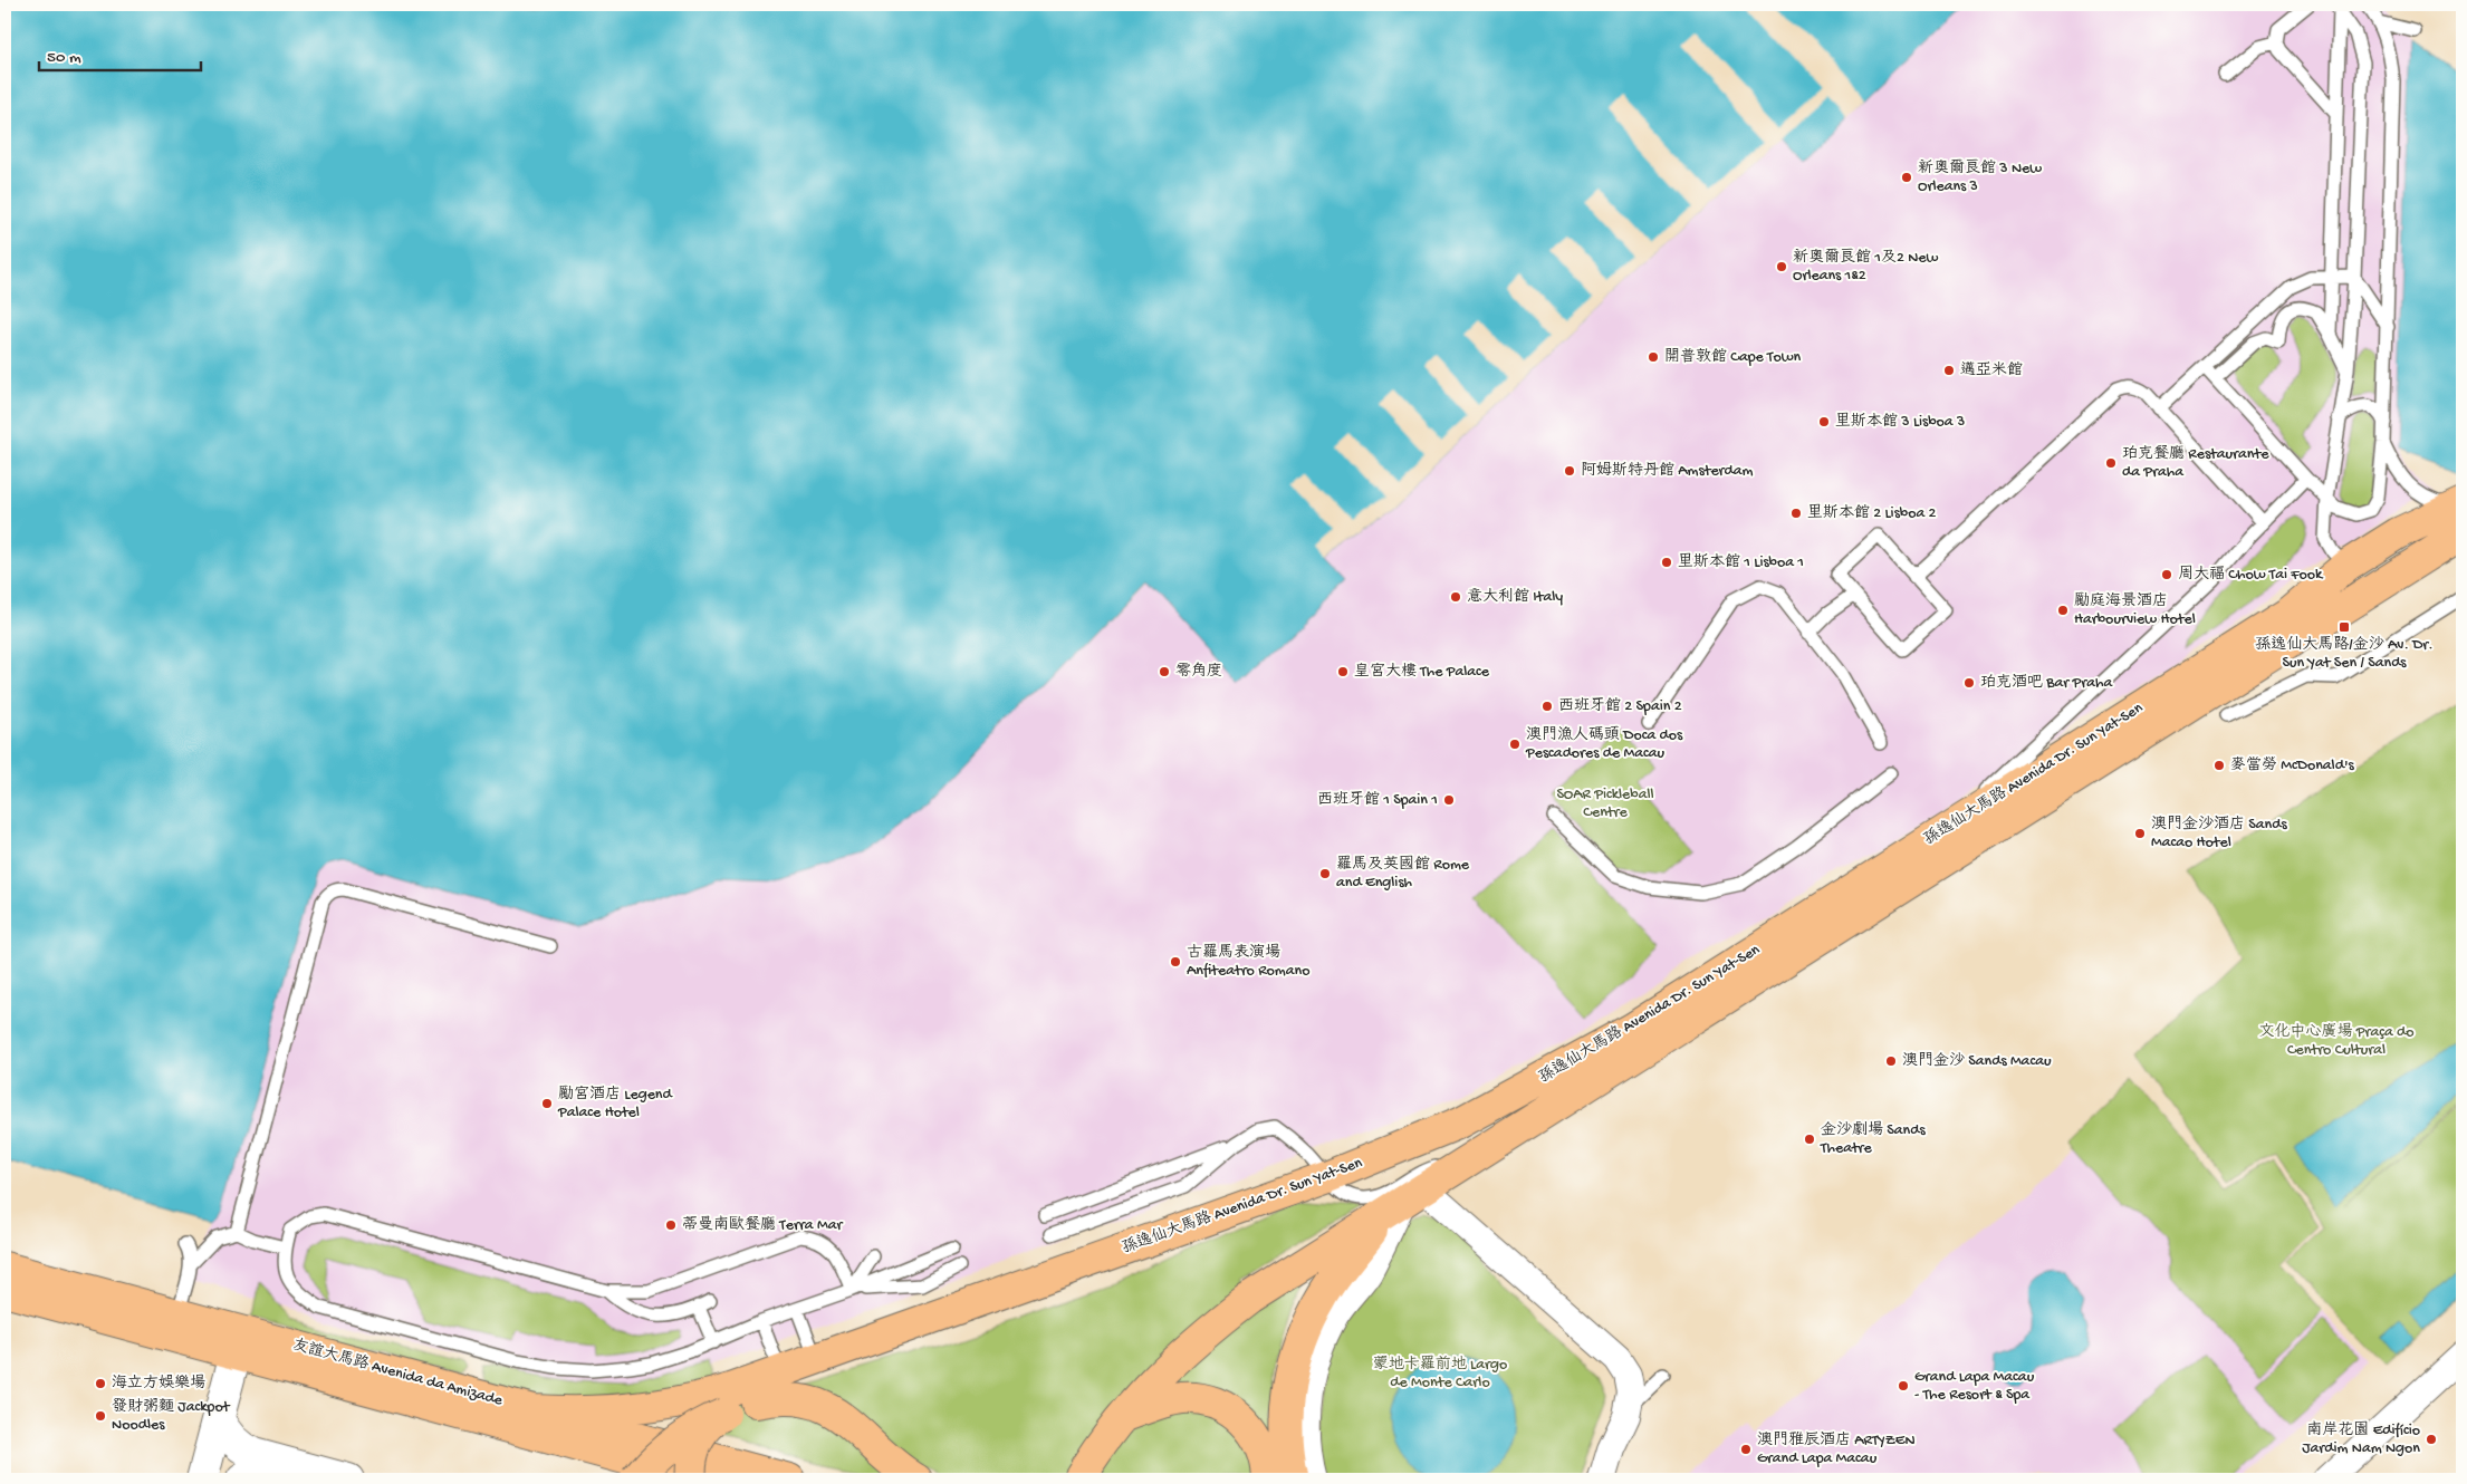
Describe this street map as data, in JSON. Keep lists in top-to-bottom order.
{
  "streets": {
    "main road": ["孫逸仙大馬路 Avenida Dr. Sun Yat-Sen", "友誼大馬路 Avenida da Amizade"]
  },
  "crossings": [
    ["孫逸仙大馬路 Avenida Dr. Sun Yat-Sen", "友誼大馬路 Avenida da Amizade"]
  ],
  "parks": ["SOAR Pickleball Centre", "文化中心廣場 Praça do Centro Cultural", "蒙地卡羅前地 Largo de Monte Carlo"],
  "places": {
    "other": [
      "新奧爾良館 3 New Orleans 3",
      "新奧爾良館 1及2 New Orleans 1&2",
      "開普敦館 Cape Town",
      "邁亞米館",
      "里斯本館 3 Lisboa 3",
      "珀克餐廳 Restaurante da Praha",
      "阿姆斯特丹館 Amsterdam",
      "里斯本館 2 Lisboa 2",
      "里斯本館 1 Lisboa 1",
      "周大福 Chow Tai Fook",
      "意大利館 Italy",
      "勵庭海景酒店 Harbourview Hotel",
      "零角度",
      "皇宮大樓 The Palace",
      "珀克酒吧 Bar Praha",
      "西班牙館 2 Spain 2",
      "澳門漁人碼頭 Doca dos Pescadores de Macau",
      "麥當勞 McDonald's",
      "西班牙館 1 Spain 1",
      "澳門金沙酒店 Sands Macao Hotel",
      "羅馬及英國館 Rome and English",
      "古羅馬表演場 Anfiteatro Romano",
      "澳門金沙 Sands Macau",
      "勵宮酒店 Legend Palace Hotel",
      "金沙劇場 Sands Theatre",
      "蒂曼南歐餐廳 Terra Mar",
      "海立方娛樂場",
      "Grand Lapa Macau - The Resort & Spa",
      "發財粥麵 Jackpot Noodles",
      "南岸花園 Edifício Jardim Nam Ngon",
      "澳門雅辰酒店 ARTYZEN Grand Lapa Macau"
    ],
    "transit": ["孫逸仙大馬路/金沙 Av. Dr. Sun Yat Sen / Sands"]
  },
  "scale_bar": "50 m"
}
